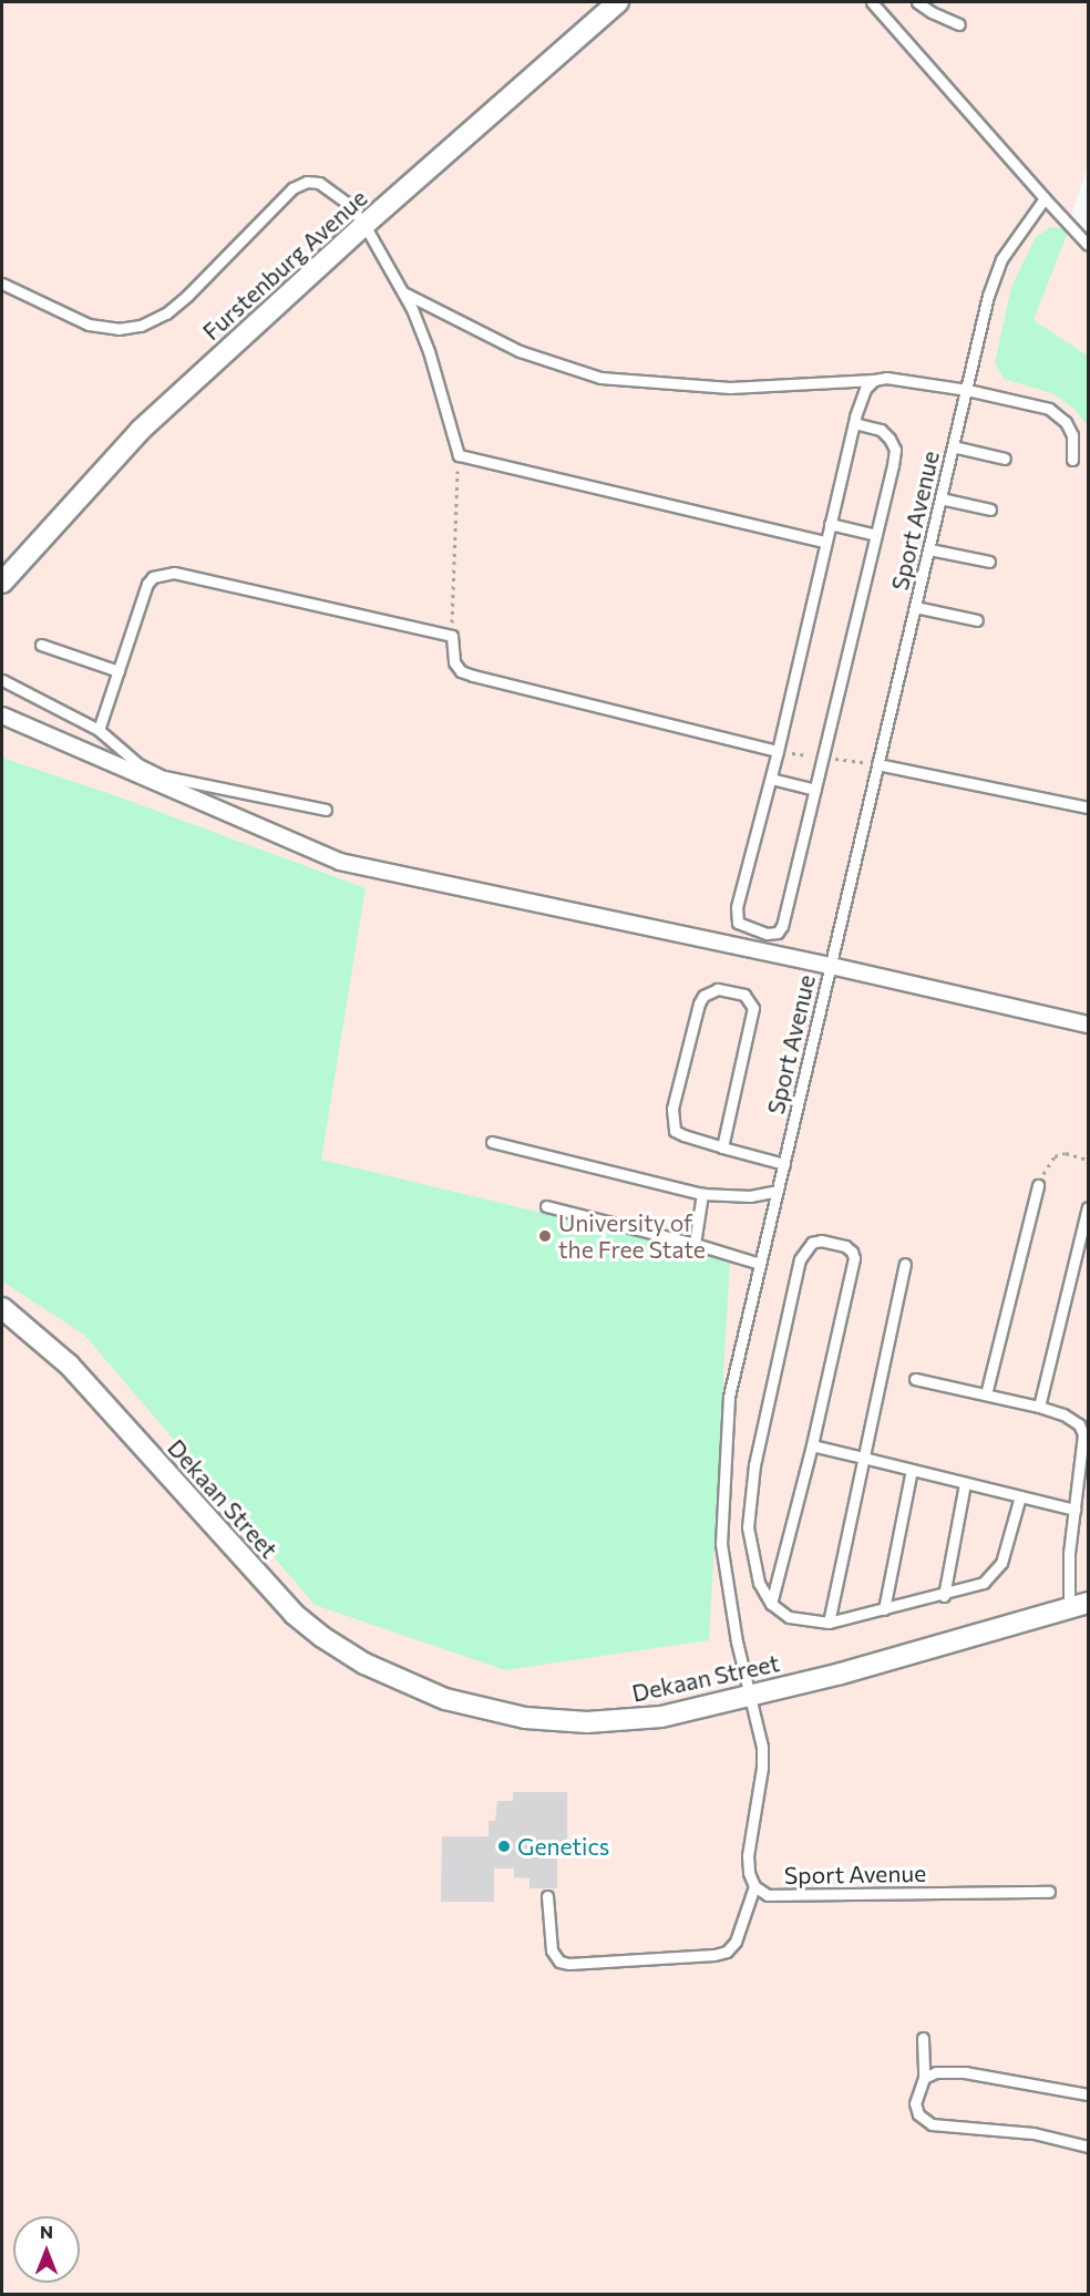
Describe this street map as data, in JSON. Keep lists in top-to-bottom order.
{
  "streets": {
    "street": ["Furstenburg Avenue", "Dekaan Street"],
    "lane": ["Sport Avenue"]
  },
  "crossings": [
    ["Sport Avenue", "Dekaan Street"]
  ],
  "places": ["University of the Free State", "Genetics"],
  "north": "top"
}
